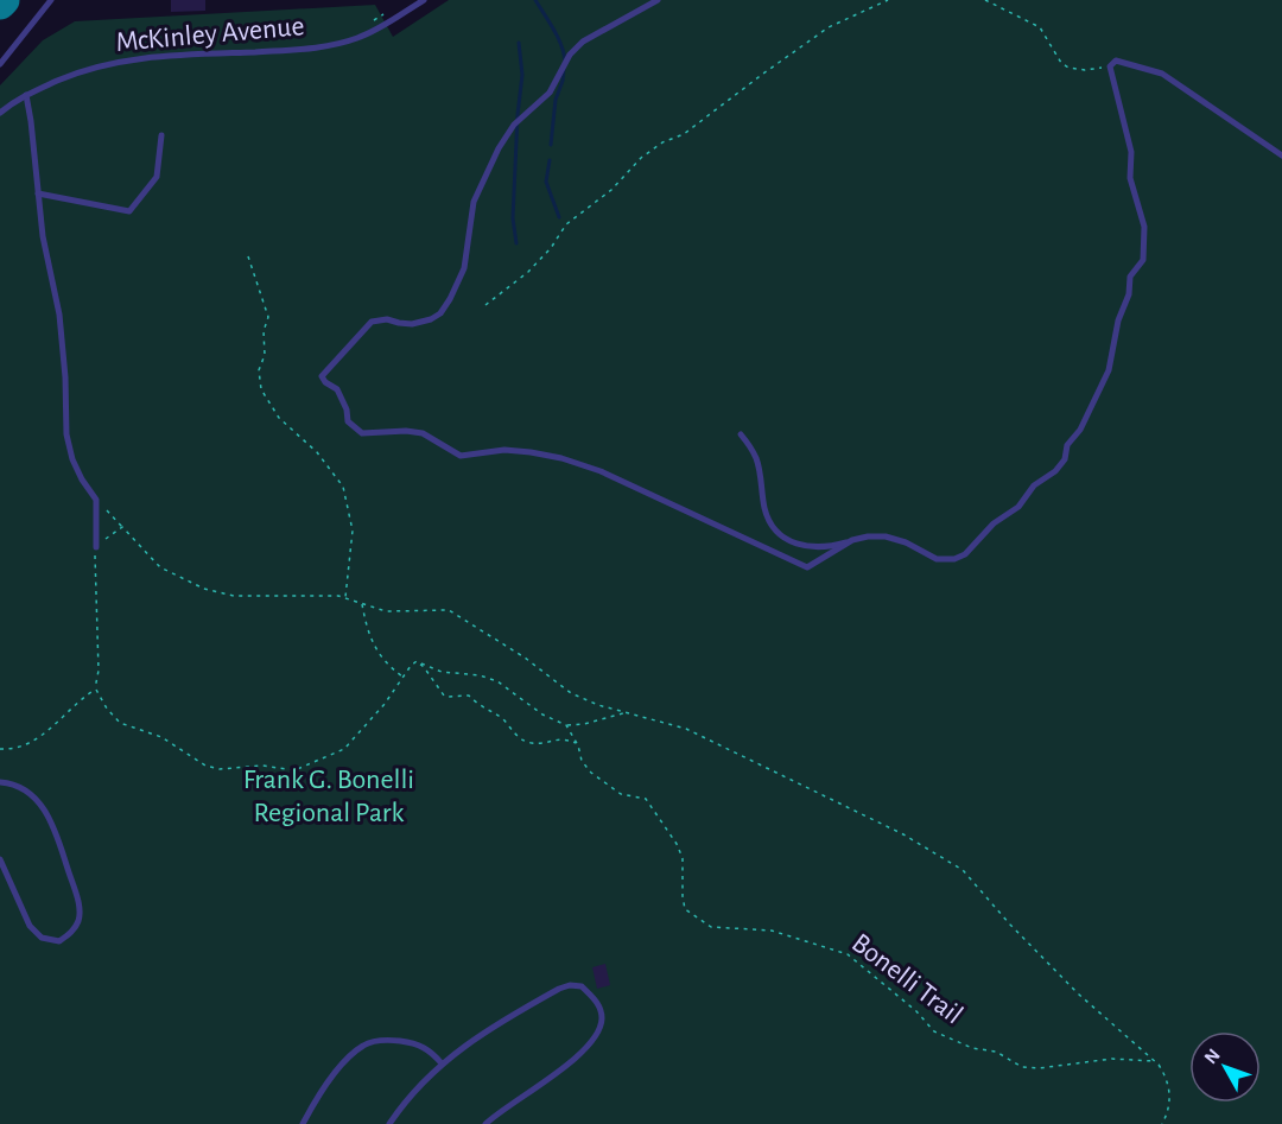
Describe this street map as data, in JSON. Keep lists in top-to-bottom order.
{
  "streets": {
    "lane": ["McKinley Avenue"],
    "path": ["Bonelli Trail"]
  },
  "parks": ["Frank G. Bonelli Regional Park"],
  "north": "top left"
}
